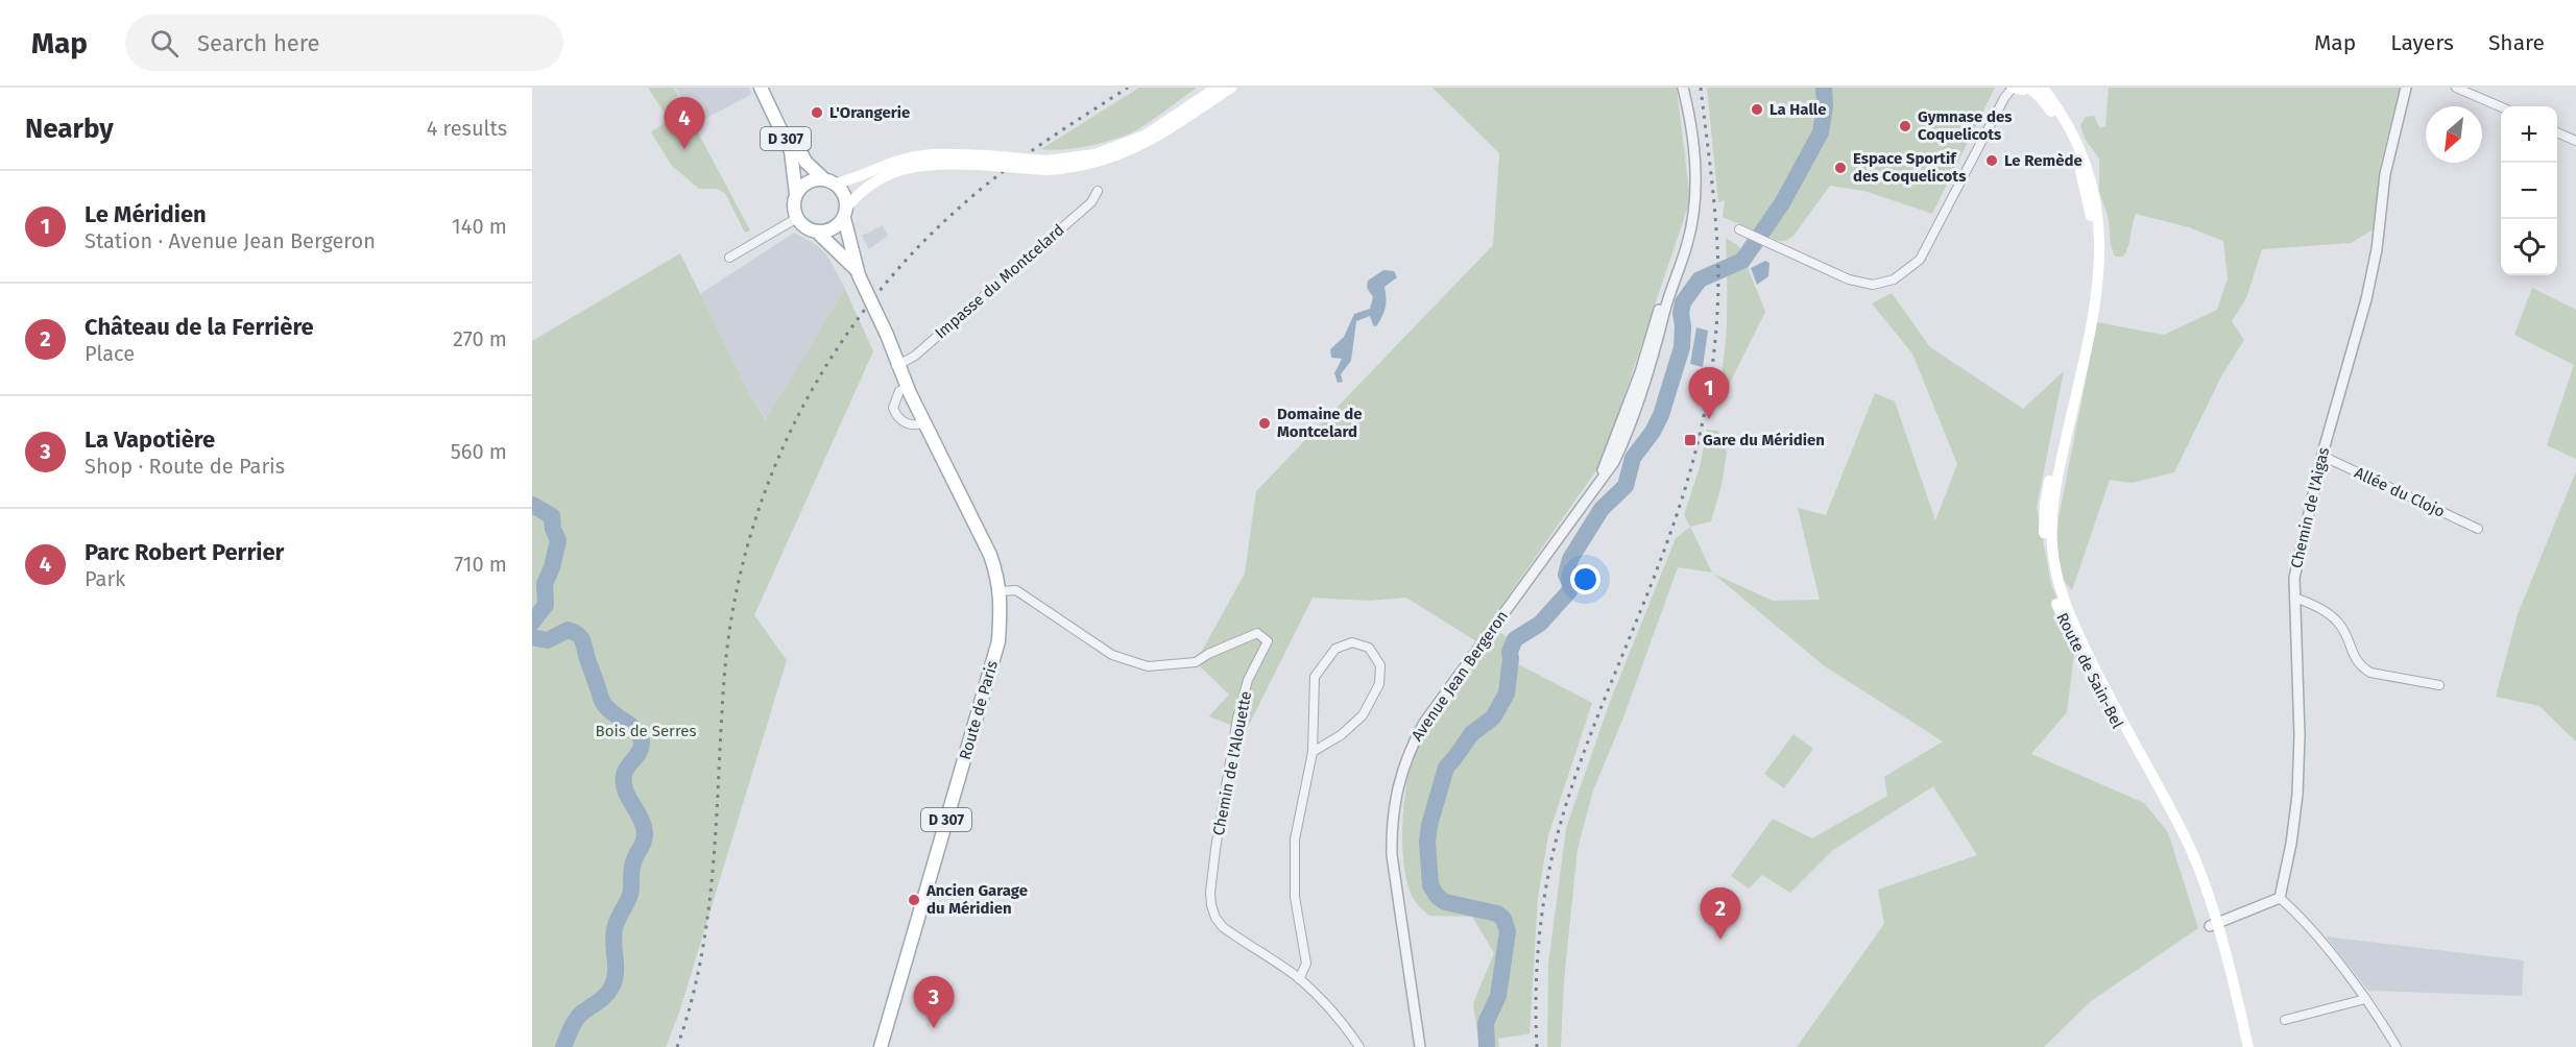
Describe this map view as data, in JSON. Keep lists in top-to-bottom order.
{
  "streets": {
    "main road": ["D 307", "Route de Sain-Bel", "Route de Paris"],
    "street": [
      "Impasse du Montcelard",
      "Allée du Clojo",
      "Chemin de l'Aigas",
      "Avenue Jean Bergeron",
      "Chemin de l'Alouette"
    ]
  },
  "crossings": [
    ["D 307", "Route de Paris"],
    ["Impasse du Montcelard", "Route de Paris"],
    ["Allée du Clojo", "Chemin de l'Aigas"],
    ["Route de Paris", "Chemin de l'Alouette"]
  ],
  "parks": ["Bois de Serres"],
  "places": {
    "other": [
      "La Halle",
      "L'Orangerie",
      "Gymnase des Coquelicots",
      "Le Remède",
      "Espace Sportif des Coquelicots",
      "Domaine de Montcelard",
      "Ancien Garage du Méridien"
    ],
    "transit": ["Gare du Méridien"]
  },
  "north": "bottom left",
  "page": {
    "header": "Map",
    "search": "Search here",
    "nav": ["Map", "Layers", "Share"],
    "heading": ["Nearby", "4 results"],
    "pins": [
      "4",
      "1",
      "2",
      "3"
    ],
    "map_buttons": ["+", "−"],
    "list": [
      {
        "mark": "1",
        "name": "Le Méridien",
        "note": "Station · Avenue Jean Bergeron",
        "value": "140 m"
      },
      {
        "mark": "2",
        "name": "Château de la Ferrière",
        "note": "Place",
        "value": "270 m"
      },
      {
        "mark": "3",
        "name": "La Vapotière",
        "note": "Shop · Route de Paris",
        "value": "560 m"
      },
      {
        "mark": "4",
        "name": "Parc Robert Perrier",
        "note": "Park",
        "value": "710 m"
      }
    ]
  }
}
